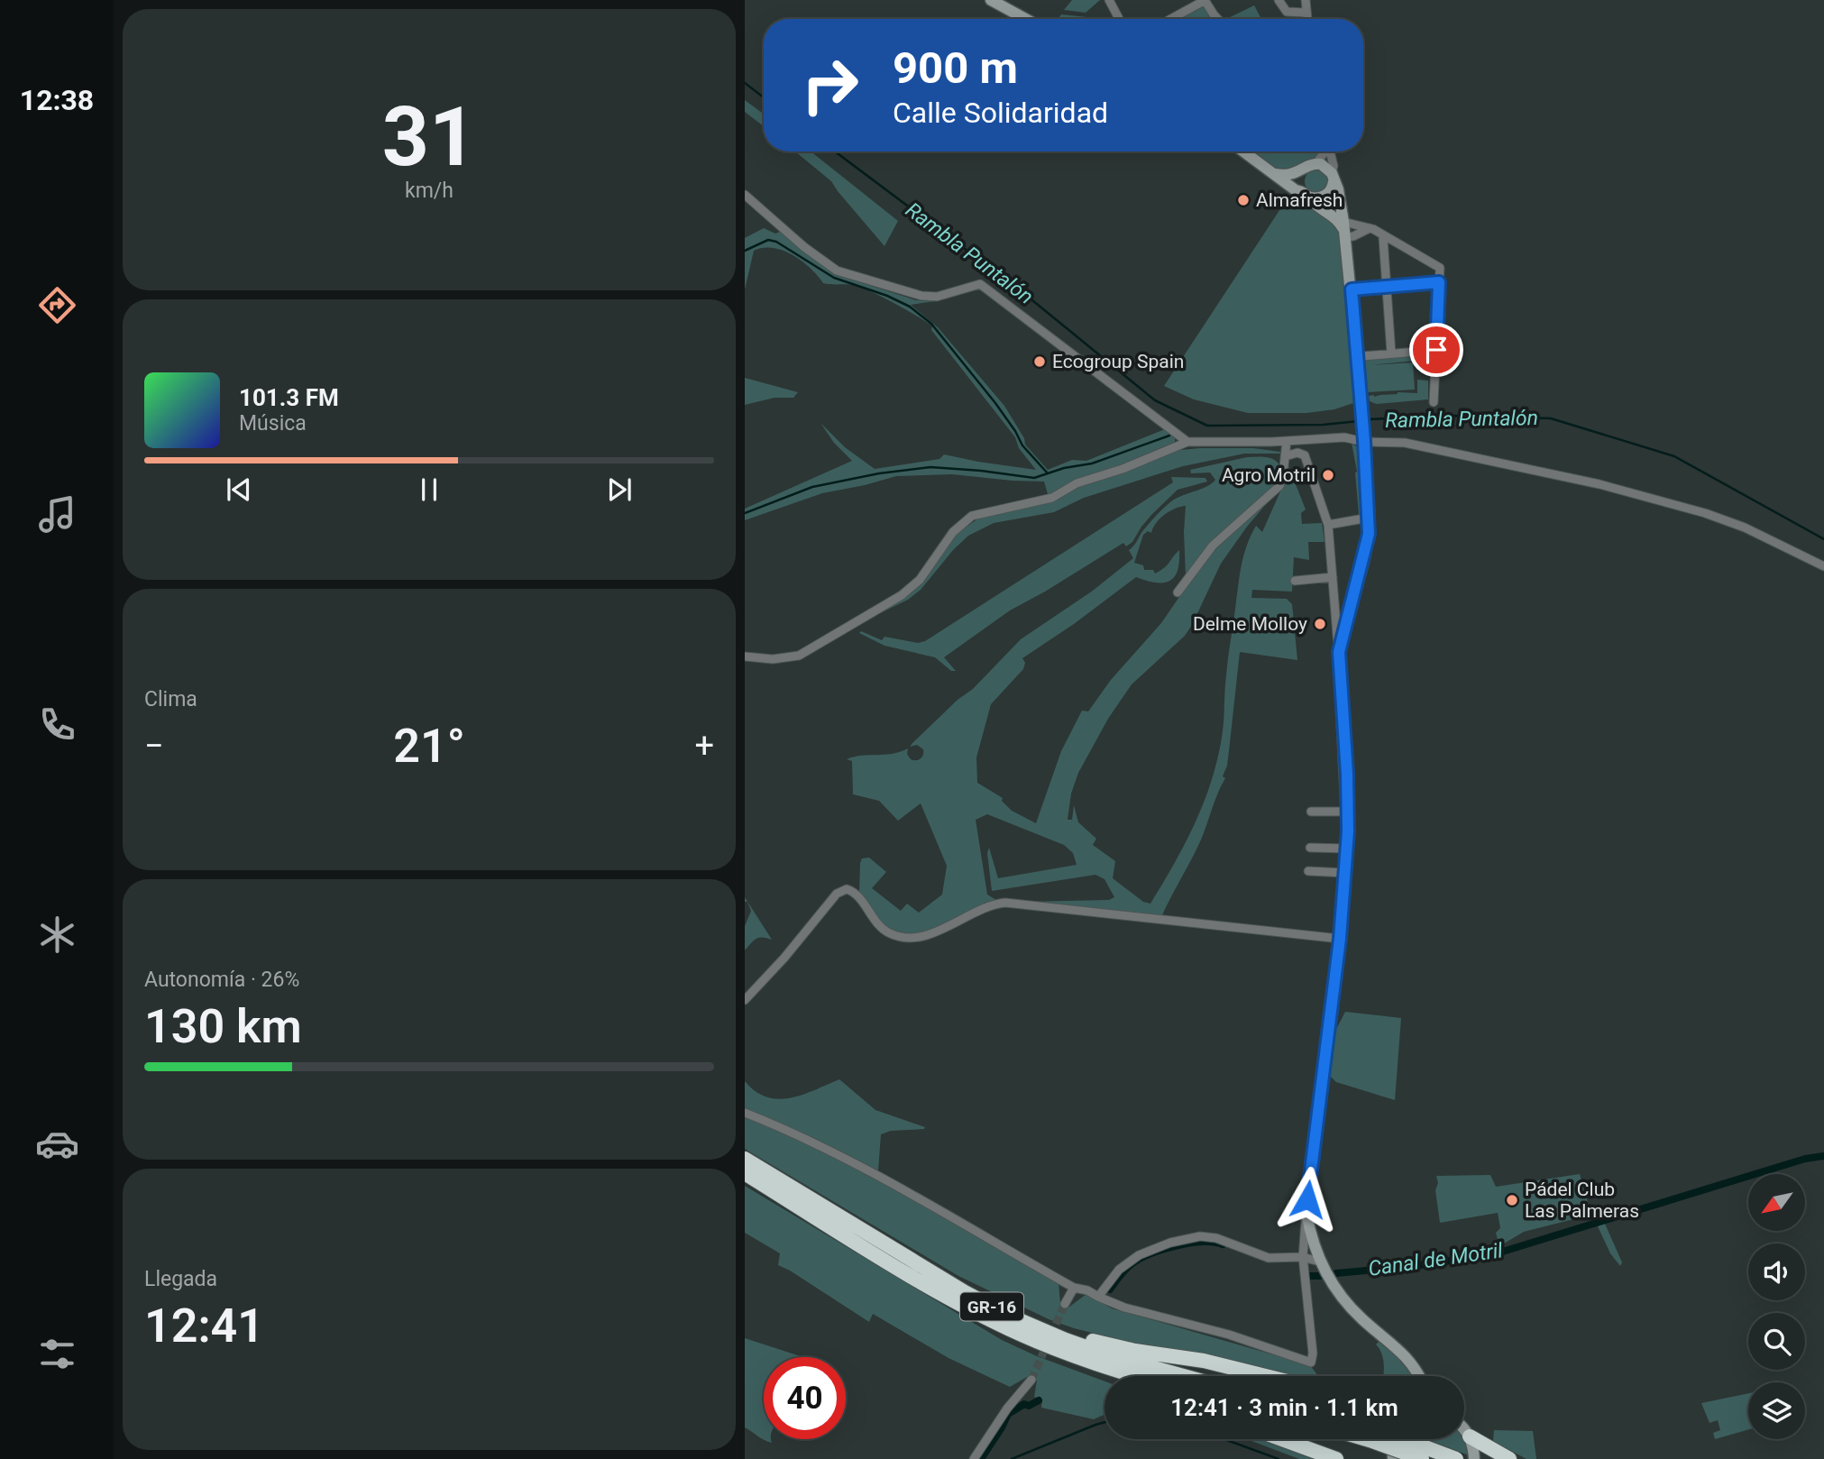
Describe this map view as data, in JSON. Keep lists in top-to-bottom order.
{
  "streets": {
    "highway": ["GR-16"]
  },
  "water": ["Rambla Puntalón", "Canal de Motril"],
  "places": [
    "Almafresh",
    "Ecogroup Spain",
    "Agro Motril",
    "Delme Molloy",
    "Pádel Club Las Palmeras"
  ],
  "north": "bottom left",
  "page": {
    "tabs": "12:38",
    "tile": [
      ["31", "km/h"],
      "Clima",
      ["Autonomía · 26%", "130 km"],
      ["Llegada", "12:41"]
    ],
    "turn": ["900 m", "Calle Solidaridad"],
    "song": ["101.3 FM", "Música"],
    "heat": ["−", "21°", "+"],
    "limit": "40",
    "trip": "12:41 · 3 min · 1.1 km"
  }
}
